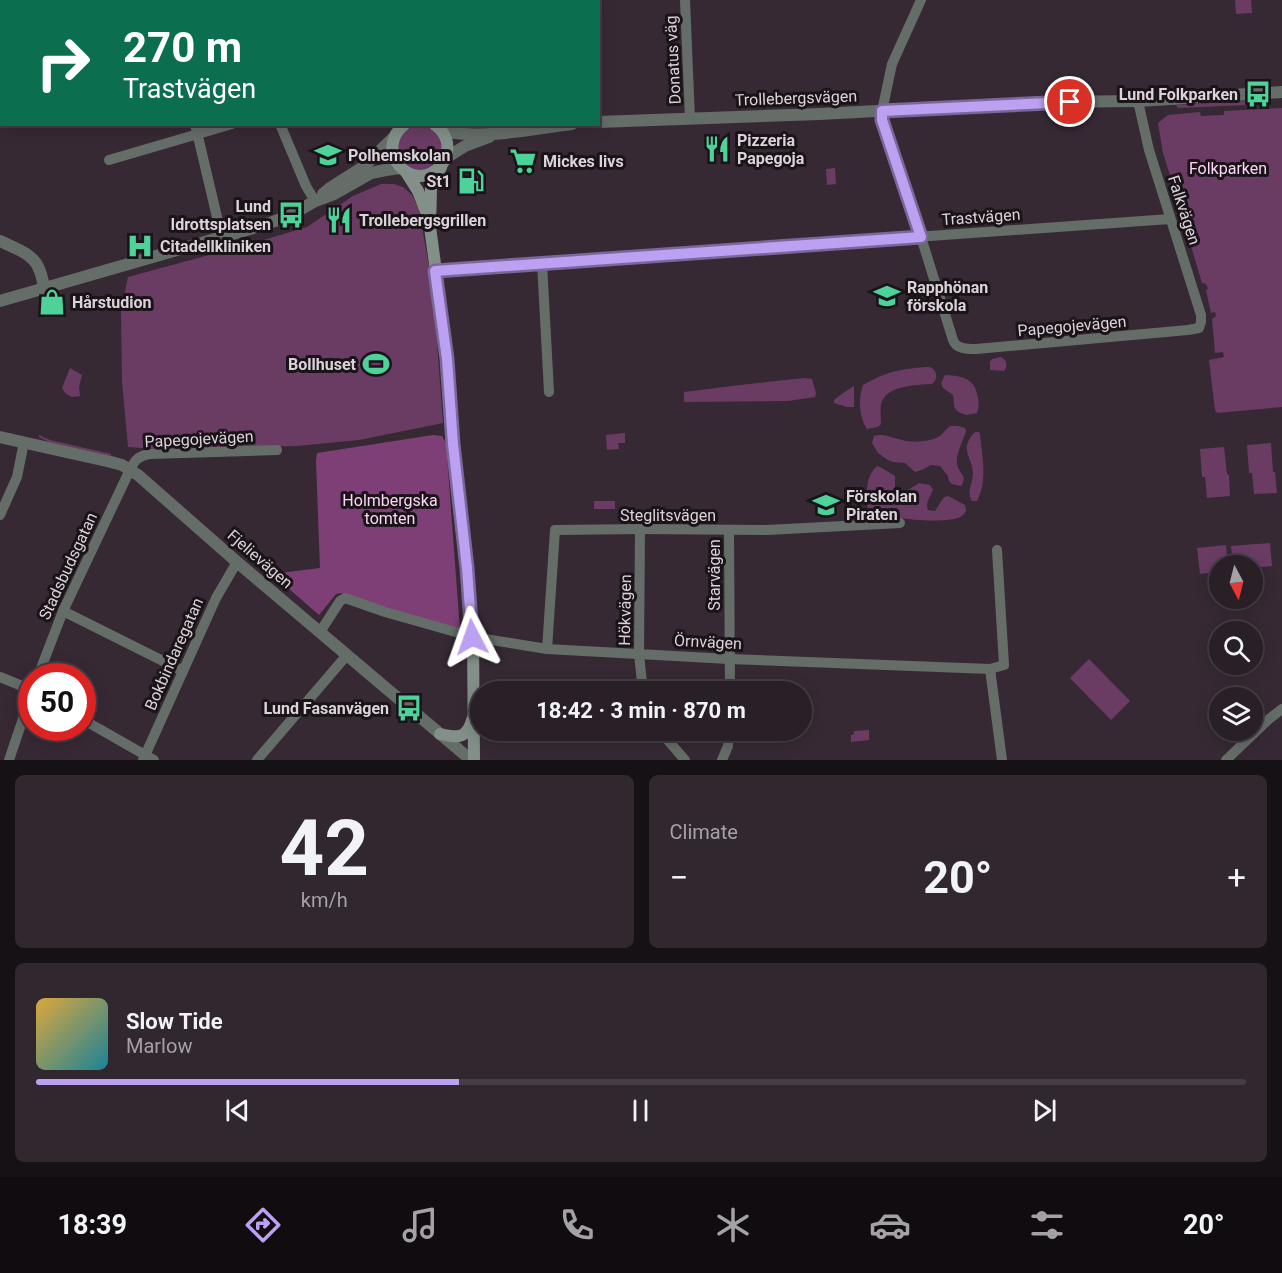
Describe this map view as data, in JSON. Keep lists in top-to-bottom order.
{
  "streets": {
    "street": [
      "Donatus väg",
      "Trollebergsvägen",
      "Falkvägen",
      "Trastvägen",
      "Papegojevägen",
      "Steglitsvägen",
      "Fjelievägen",
      "Stadsbudsgatan",
      "Starvägen",
      "Hökvägen",
      "Örnvägen",
      "Bokbindaregatan"
    ]
  },
  "crossings": [
    ["Donatus väg", "Trollebergsvägen"],
    ["Trollebergsvägen", "Falkvägen"],
    ["Falkvägen", "Trastvägen"],
    ["Falkvägen", "Papegojevägen"],
    ["Trastvägen", "Papegojevägen"],
    ["Papegojevägen", "Fjelievägen"],
    ["Papegojevägen", "Stadsbudsgatan"],
    ["Steglitsvägen", "Starvägen"],
    ["Steglitsvägen", "Hökvägen"],
    ["Steglitsvägen", "Örnvägen"],
    ["Fjelievägen", "Stadsbudsgatan"],
    ["Fjelievägen", "Örnvägen"],
    ["Fjelievägen", "Bokbindaregatan"],
    ["Starvägen", "Örnvägen"],
    ["Hökvägen", "Örnvägen"]
  ],
  "parks": ["Folkparken", "Holmbergska tomten"],
  "places": {
    "bus stop": ["Lund Folkparken", "Lund Idrottsplatsen", "Lund Fasanvägen"],
    "restaurant": ["Pizzeria Papegoja", "Trollebergsgrillen"],
    "school or university": ["Polhemskolan", "Rapphönan förskola", "Förskolan Piraten"],
    "supermarket": ["Mickes livs"],
    "fuel station": ["St1"],
    "hospital": ["Citadellkliniken"],
    "shop": ["Hårstudion"],
    "sports": ["Bollhuset"]
  },
  "north": "bottom",
  "page": {
    "turn": ["270 m", "Trastvägen"],
    "limit": "50",
    "trip": "18:42 · 3 min · 870 m",
    "tile": [
      ["42", "km/h"],
      "Climate"
    ],
    "heat": ["−", "20°", "+"],
    "song": ["Slow Tide", "Marlow"],
    "tabs": ["18:39", "20°"]
  }
}
